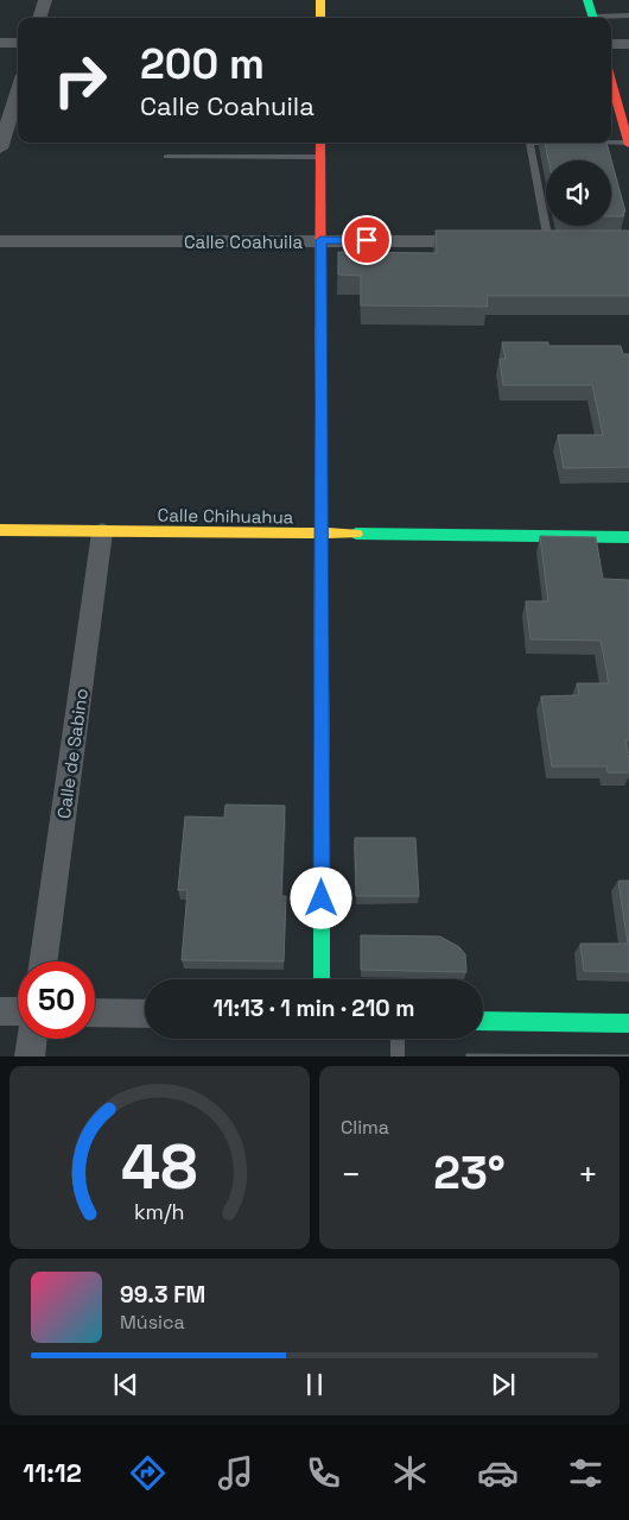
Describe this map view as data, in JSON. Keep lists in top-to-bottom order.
{
  "streets": {
    "main road": ["Calle Chihuahua"],
    "street": ["Calle Coahuila", "Calle de Sabino"]
  },
  "crossings": [
    ["Calle Chihuahua", "Calle de Sabino"]
  ],
  "page": {
    "turn": ["200 m", "Calle Coahuila"],
    "limit": "50",
    "trip": "11:13 · 1 min · 210 m",
    "tile": "Clima",
    "heat": ["−", "23°", "+"],
    "song": ["99.3 FM", "Música"],
    "tabs": "11:12",
    "gauge": ["48", "km/h"]
  }
}
